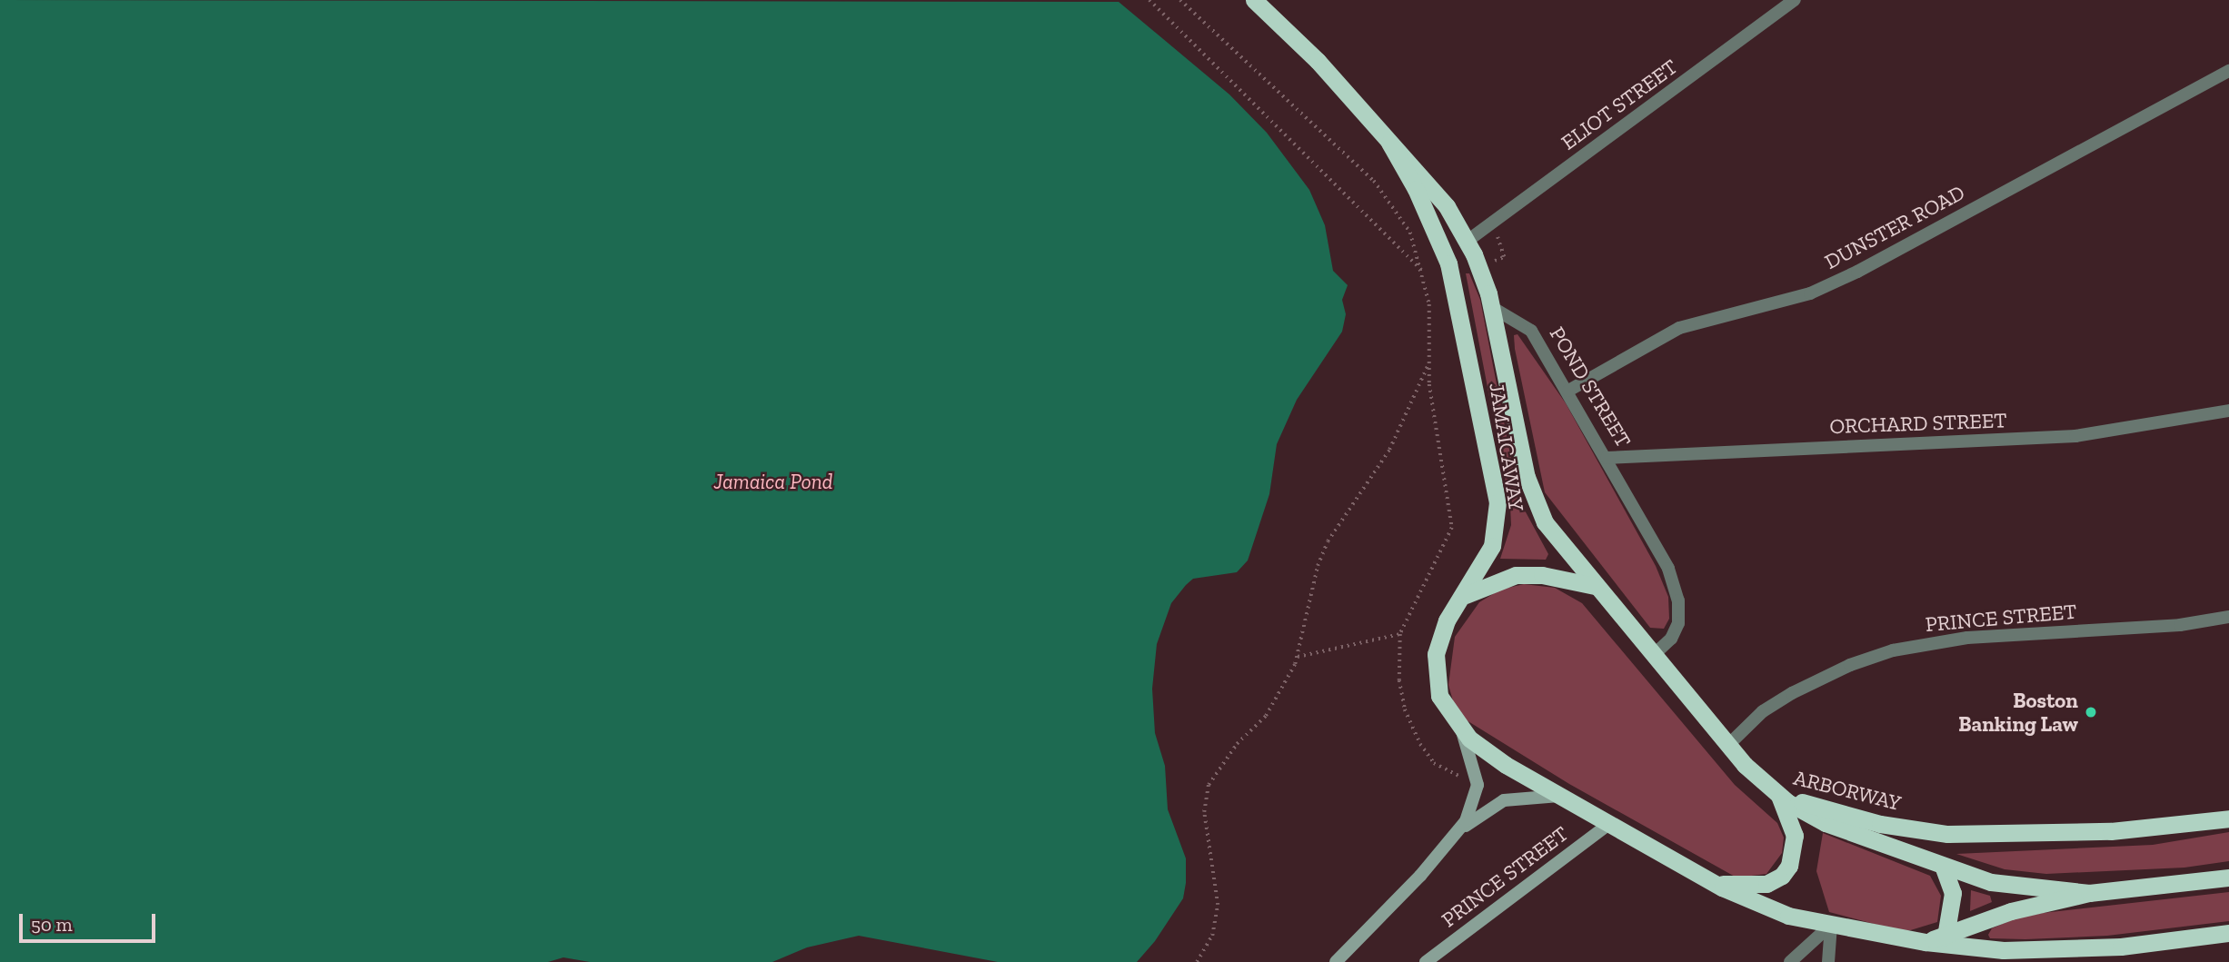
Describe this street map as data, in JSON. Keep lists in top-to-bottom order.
{
  "streets": {
    "highway": ["JAMAICAWAY", "ARBORWAY"],
    "main road": ["PRINCE STREET"],
    "street": [
      "ELIOT STREET",
      "DUNSTER ROAD",
      "POND STREET",
      "ORCHARD STREET"
    ]
  },
  "crossings": [
    ["DUNSTER ROAD", "POND STREET"],
    ["POND STREET", "ORCHARD STREET"],
    ["POND STREET", "JAMAICAWAY"],
    ["JAMAICAWAY", "PRINCE STREET"],
    ["JAMAICAWAY", "ARBORWAY"],
    ["PRINCE STREET", "ARBORWAY"]
  ],
  "parks": ["Jamaica Pond"],
  "places": ["Boston Banking Law"],
  "scale_bar": "50 m"
}
